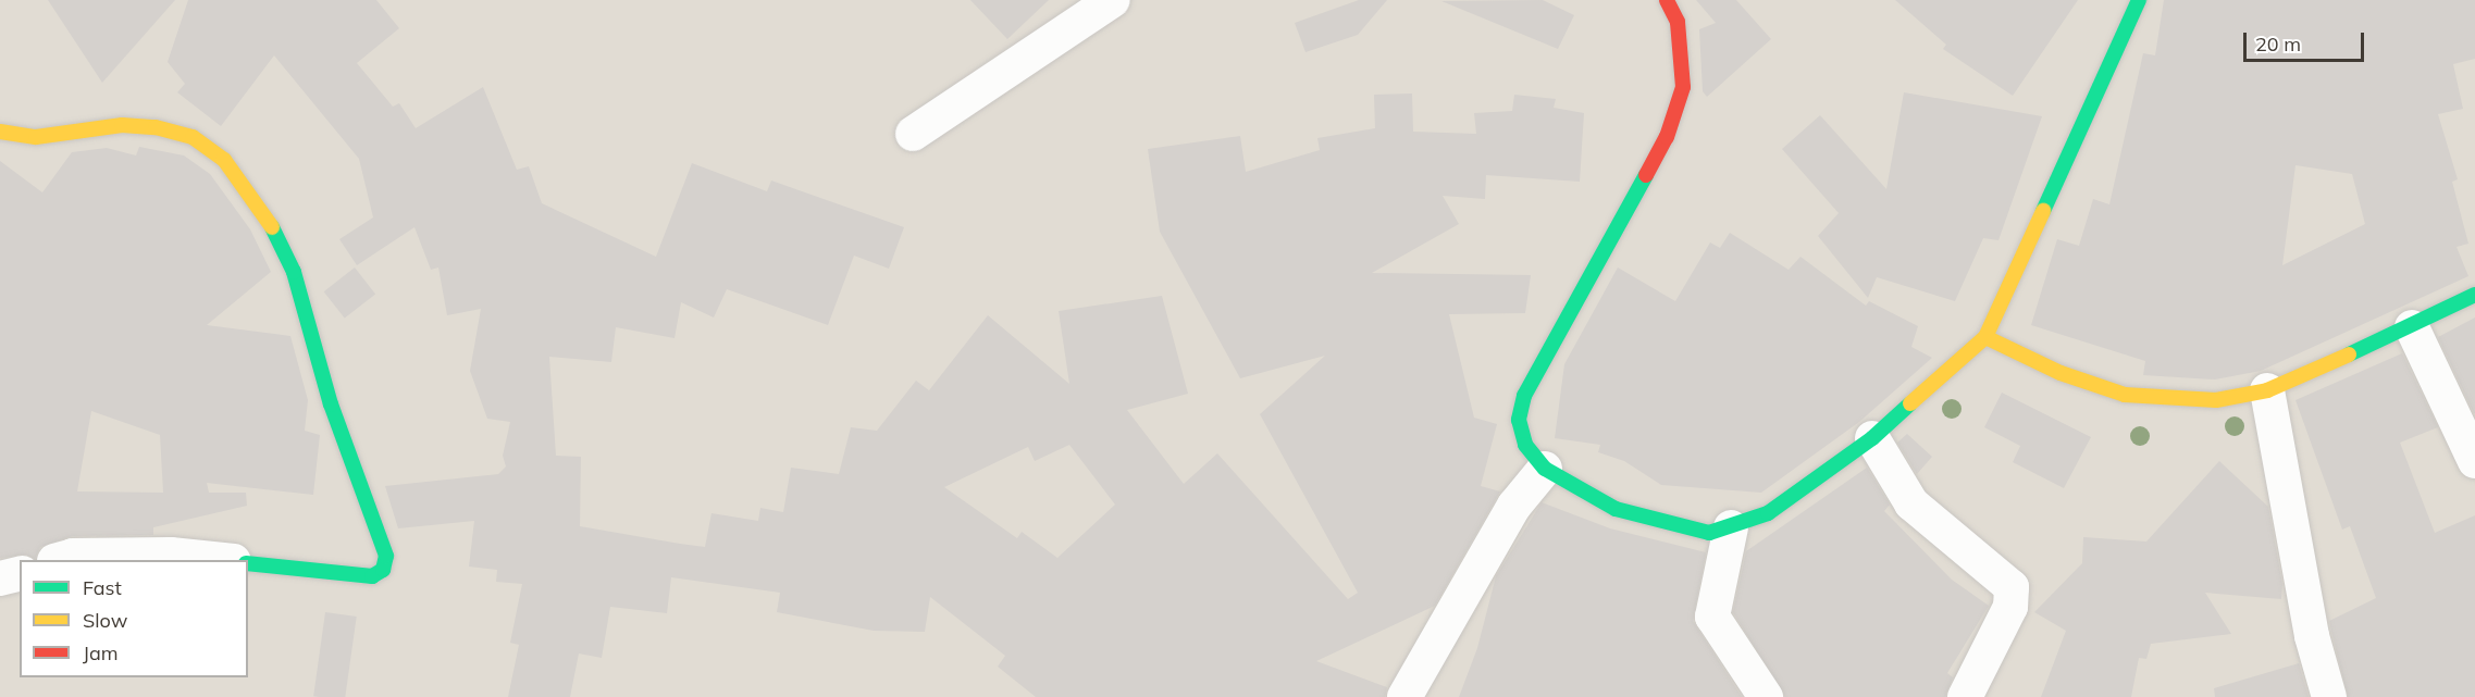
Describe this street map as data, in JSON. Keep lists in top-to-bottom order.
{
  "legend": ["Fast", "Slow", "Jam"],
  "scale_bar": "20 m"
}
